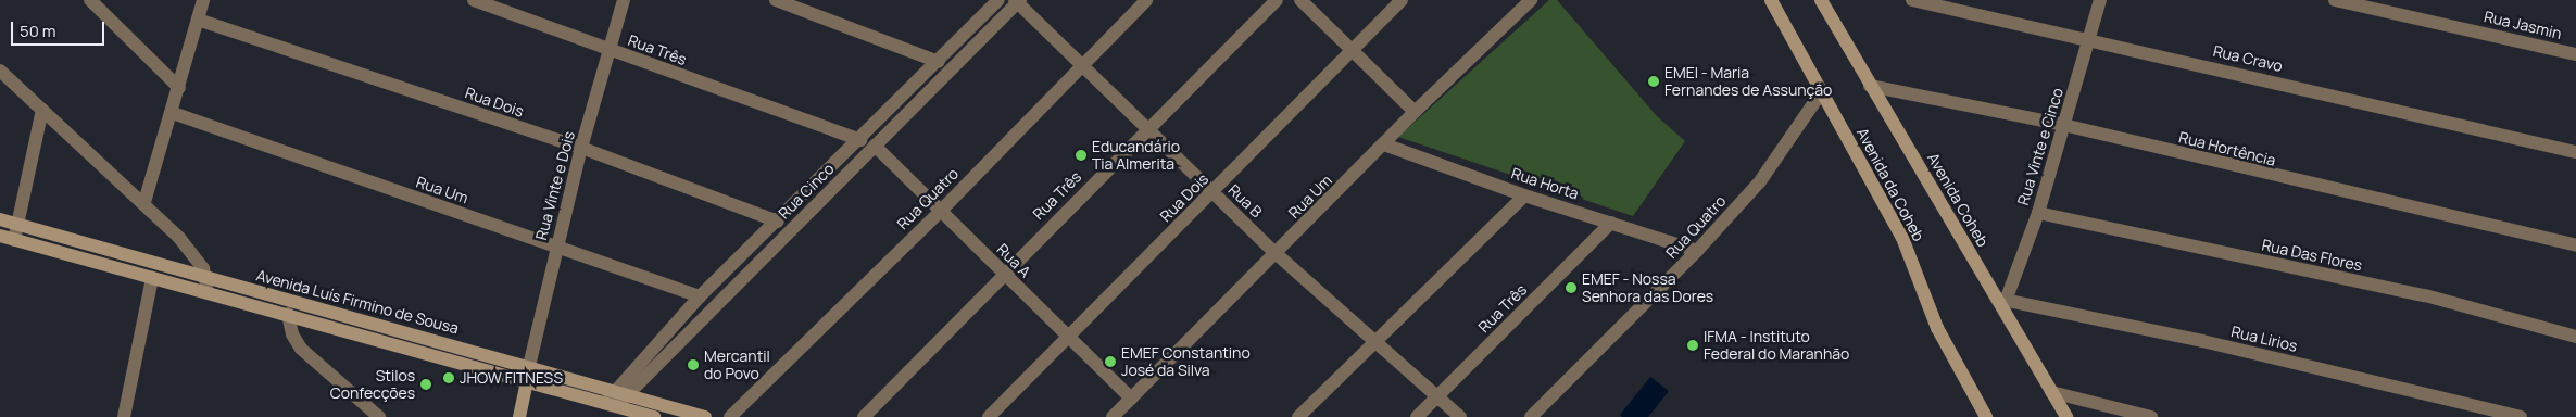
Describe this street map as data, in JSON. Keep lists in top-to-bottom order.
{
  "streets": {
    "main road": [
      "Avenida da Coheb",
      "Rua Vinte e Dois",
      "Avenida Coheb",
      "Avenida Luís Firmino de Sousa"
    ],
    "street": [
      "Rua Jasmin",
      "Rua Três",
      "Rua Cravo",
      "Rua Dois",
      "Rua Vinte e Cinco",
      "Rua Hortência",
      "Rua Horta",
      "Rua Um",
      "Rua Cinco",
      "Rua Quatro",
      "Rua B",
      "Rua Das Flores",
      "Rua A",
      "Rua Lirios"
    ]
  },
  "crossings": [
    ["Rua Três", "Rua Horta"],
    ["Rua Três", "Rua Vinte e Dois"],
    ["Rua Três", "Rua Cinco"],
    ["Rua Três", "Rua B"],
    ["Rua Três", "Rua A"],
    ["Rua Cravo", "Rua Vinte e Cinco"],
    ["Rua Dois", "Rua Vinte e Dois"],
    ["Rua Dois", "Rua Cinco"],
    ["Rua Dois", "Rua B"],
    ["Rua Dois", "Rua A"],
    ["Rua Vinte e Cinco", "Rua Hortência"],
    ["Rua Vinte e Cinco", "Avenida Coheb"],
    ["Rua Vinte e Cinco", "Rua Das Flores"],
    ["Rua Vinte e Cinco", "Rua Lirios"],
    ["Rua Hortência", "Avenida Coheb"],
    ["Rua Horta", "Rua Um"],
    ["Rua Horta", "Rua Quatro"],
    ["Avenida da Coheb", "Rua Quatro"],
    ["Rua Vinte e Dois", "Rua Um"],
    ["Rua Vinte e Dois", "Avenida Luís Firmino de Sousa"],
    ["Rua Um", "Rua Cinco"],
    ["Rua Um", "Rua B"],
    ["Rua Um", "Rua A"],
    ["Rua Cinco", "Rua B"],
    ["Rua Cinco", "Rua A"],
    ["Rua Cinco", "Avenida Luís Firmino de Sousa"],
    ["Rua Quatro", "Rua B"],
    ["Rua Quatro", "Rua A"],
    ["Avenida Coheb", "Rua Lirios"]
  ],
  "places": [
    "EMEI - Maria Fernandes de Assunção",
    "Educandário Tia Almerita",
    "EMEF - Nossa Senhora das Dores",
    "IFMA - Instituto Federal do Maranhão",
    "EMEF Constantino José da Silva",
    "Mercantil do Povo",
    "JHOW FITNESS",
    "Stilos Confecções"
  ],
  "scale_bar": "50 m"
}
